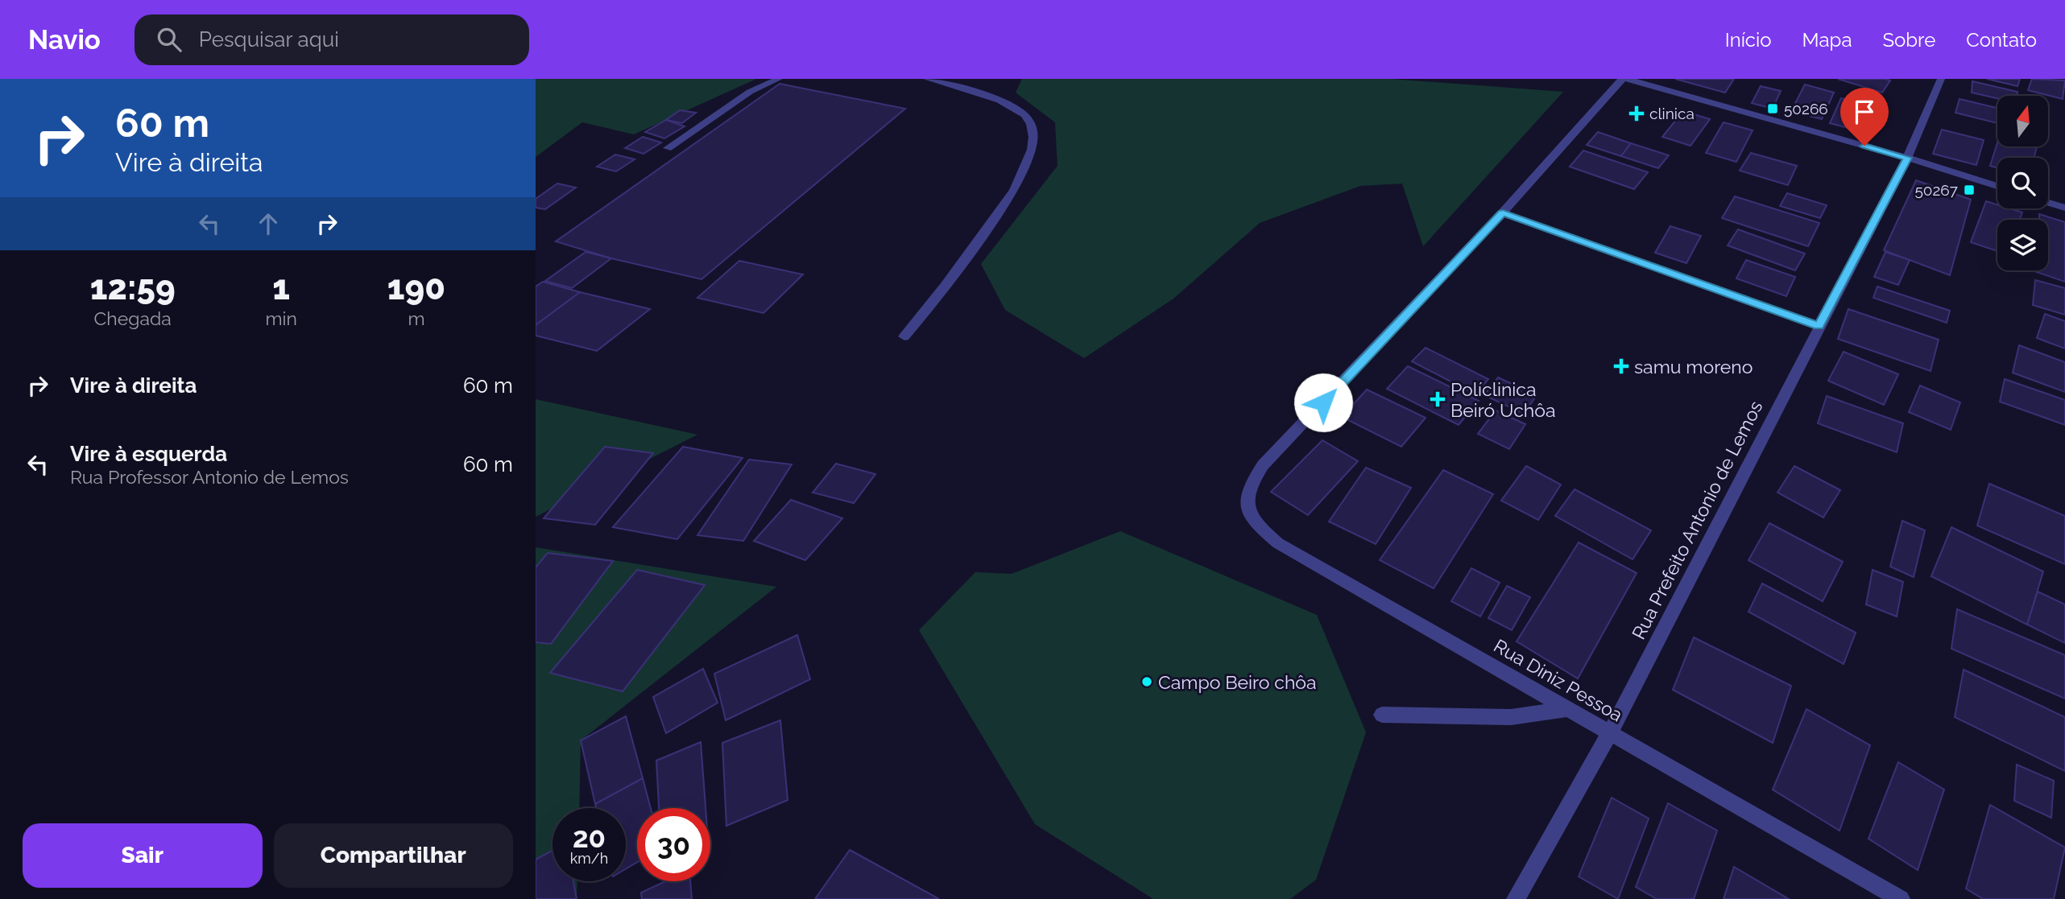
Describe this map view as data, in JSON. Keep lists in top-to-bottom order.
{
  "streets": {
    "street": ["Rua Prefeito Antonio de Lemos", "Rua Diniz Pessoa"]
  },
  "crossings": [
    ["Rua Prefeito Antonio de Lemos", "Rua Diniz Pessoa"]
  ],
  "places": {
    "transit": ["50266", "50267"],
    "health": ["clinica", "samu moreno", "Políclinica Beiró Uchôa"],
    "other": ["Campo Beiro chôa"]
  },
  "north": "top",
  "page": {
    "header": "Navio",
    "search": "Pesquisar aqui",
    "nav": [
      "Início",
      "Mapa",
      "Sobre",
      "Contato"
    ],
    "turn": ["60 m", "Vire à direita"],
    "eta": [
      "12:59",
      "Chegada",
      "1",
      "min",
      "190",
      "m"
    ],
    "list": [
      {
        "name": "Vire à direita",
        "value": "60 m"
      },
      {
        "name": "Vire à esquerda",
        "note": "Rua Professor Antonio de Lemos",
        "value": "60 m"
      }
    ],
    "speed": "20 km/h",
    "limit": "30",
    "buttons": ["Sair", "Compartilhar"]
  }
}
